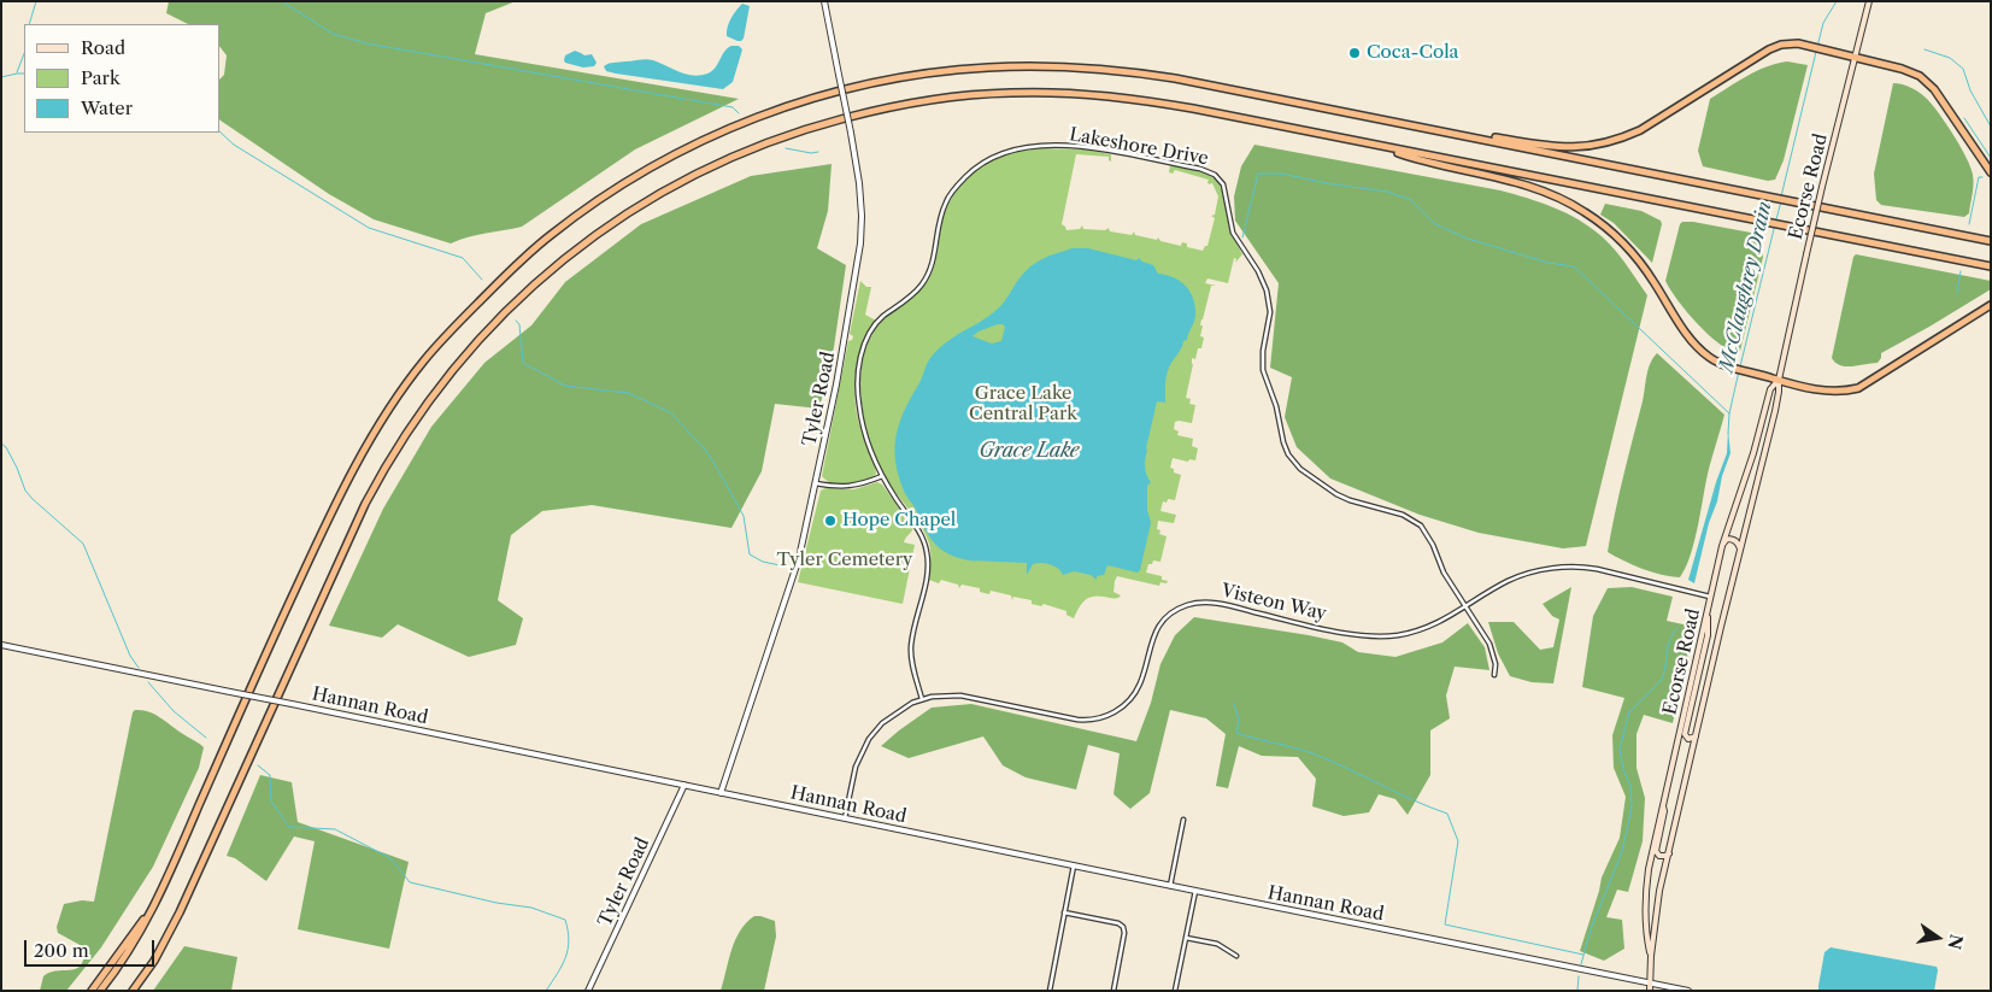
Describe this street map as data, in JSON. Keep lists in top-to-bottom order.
{
  "streets": {
    "main road": ["Ecorse Road"],
    "street": [
      "Lakeshore Drive",
      "Tyler Road",
      "Visteon Way",
      "Hannan Road"
    ]
  },
  "crossings": [
    ["Lakeshore Drive", "Visteon Way"],
    ["Ecorse Road", "Visteon Way"],
    ["Ecorse Road", "Hannan Road"],
    ["Tyler Road", "Hannan Road"],
    ["Visteon Way", "Hannan Road"]
  ],
  "water": ["McClaughrey Drain", "Grace Lake"],
  "parks": ["Grace Lake Central Park", "Tyler Cemetery"],
  "places": ["Coca-Cola", "Hope Chapel"],
  "legend": ["Road", "Park", "Water"],
  "scale_bar": "200 m",
  "north": "right"
}
